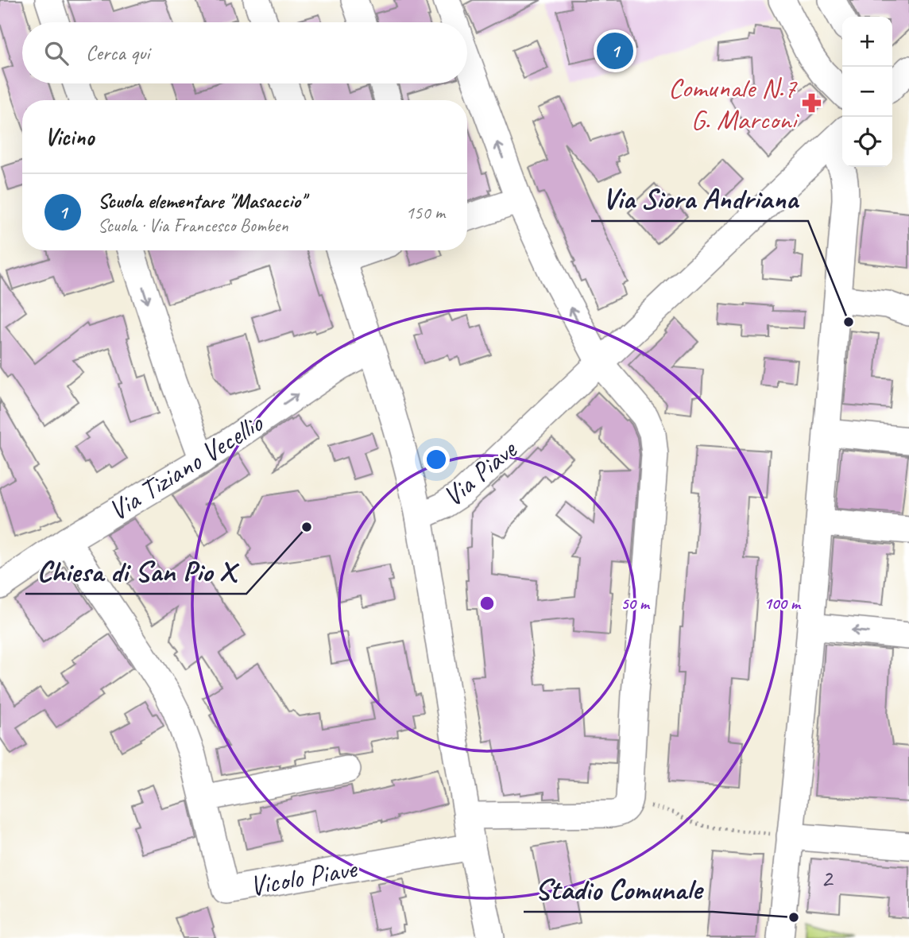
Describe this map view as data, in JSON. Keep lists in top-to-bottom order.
{
  "streets": {
    "street": ["Via Tiziano Vecellio", "Via Piave", "Vicolo Piave"]
  },
  "crossings": [
    ["Via Tiziano Vecellio", "Vicolo Piave"],
    ["Via Piave", "Vicolo Piave"]
  ],
  "one_way": ["Via Tiziano Vecellio"],
  "places": {
    "pharmacy": ["Comunale N.7 G. Marconi"],
    "other": ["Via Siora Andriana", "Chiesa di San Pio X", "Stadio Comunale"]
  },
  "house_numbers": ["2"],
  "page": {
    "map_buttons": ["+", "−"],
    "search": "Cerca qui",
    "pins": "1",
    "heading": "Vicino",
    "list": [
      {
        "mark": "1",
        "name": "Scuola elementare \"Masaccio\"",
        "note": "Scuola · Via Francesco Bomben",
        "value": "150 m"
      }
    ]
  },
  "rings": ["50 m", "100 m"]
}
